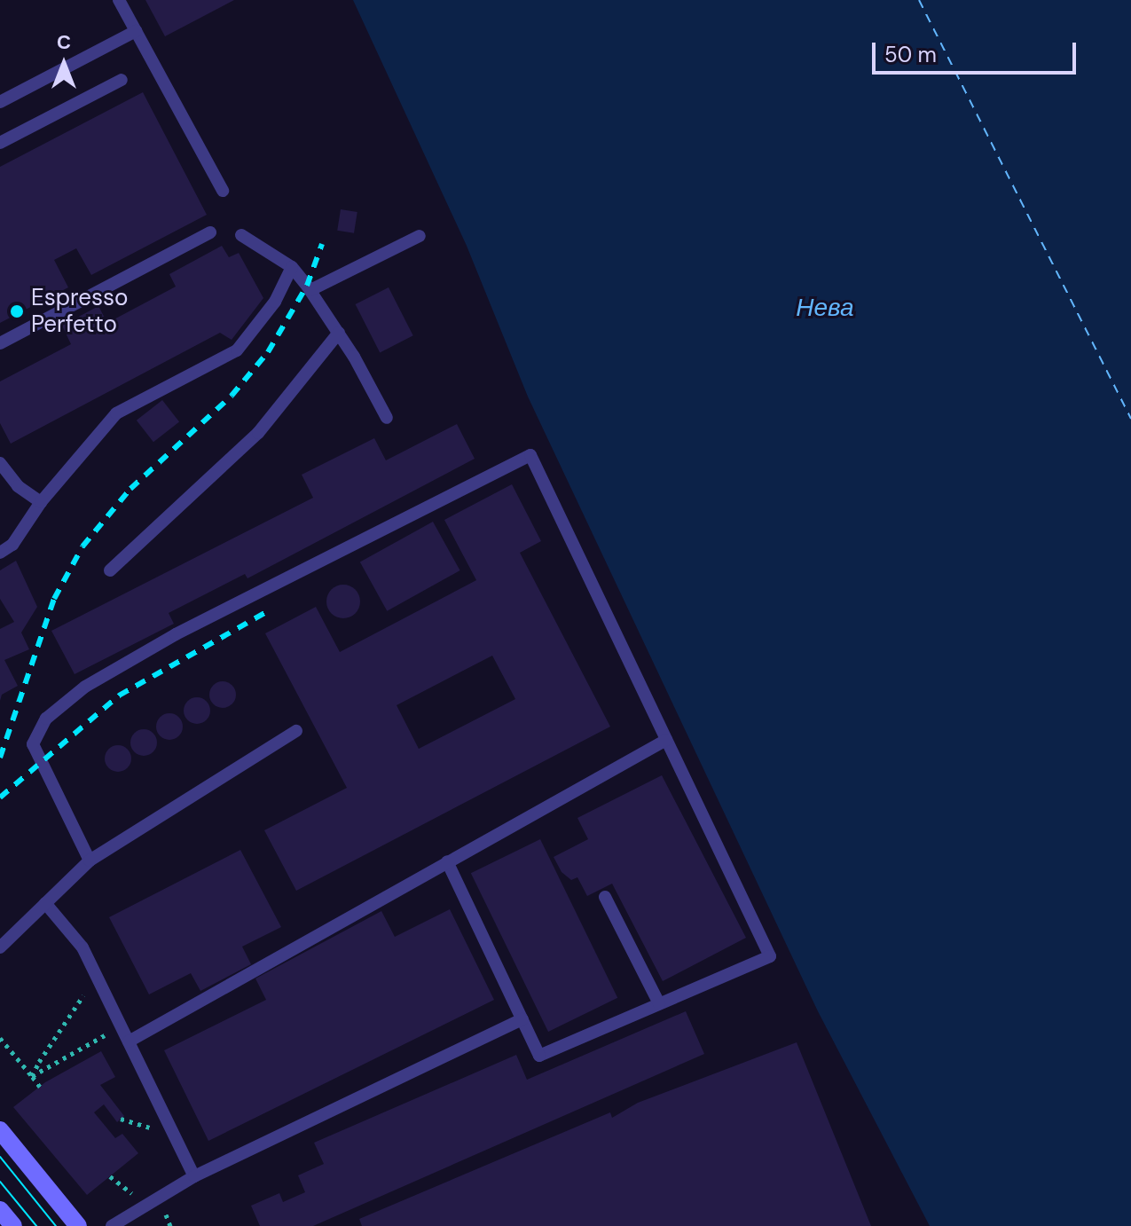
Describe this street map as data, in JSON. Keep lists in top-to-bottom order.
{
  "water": ["Нева"],
  "places": ["Espresso Perfetto"],
  "scale_bar": "50 m",
  "north": "top"
}
